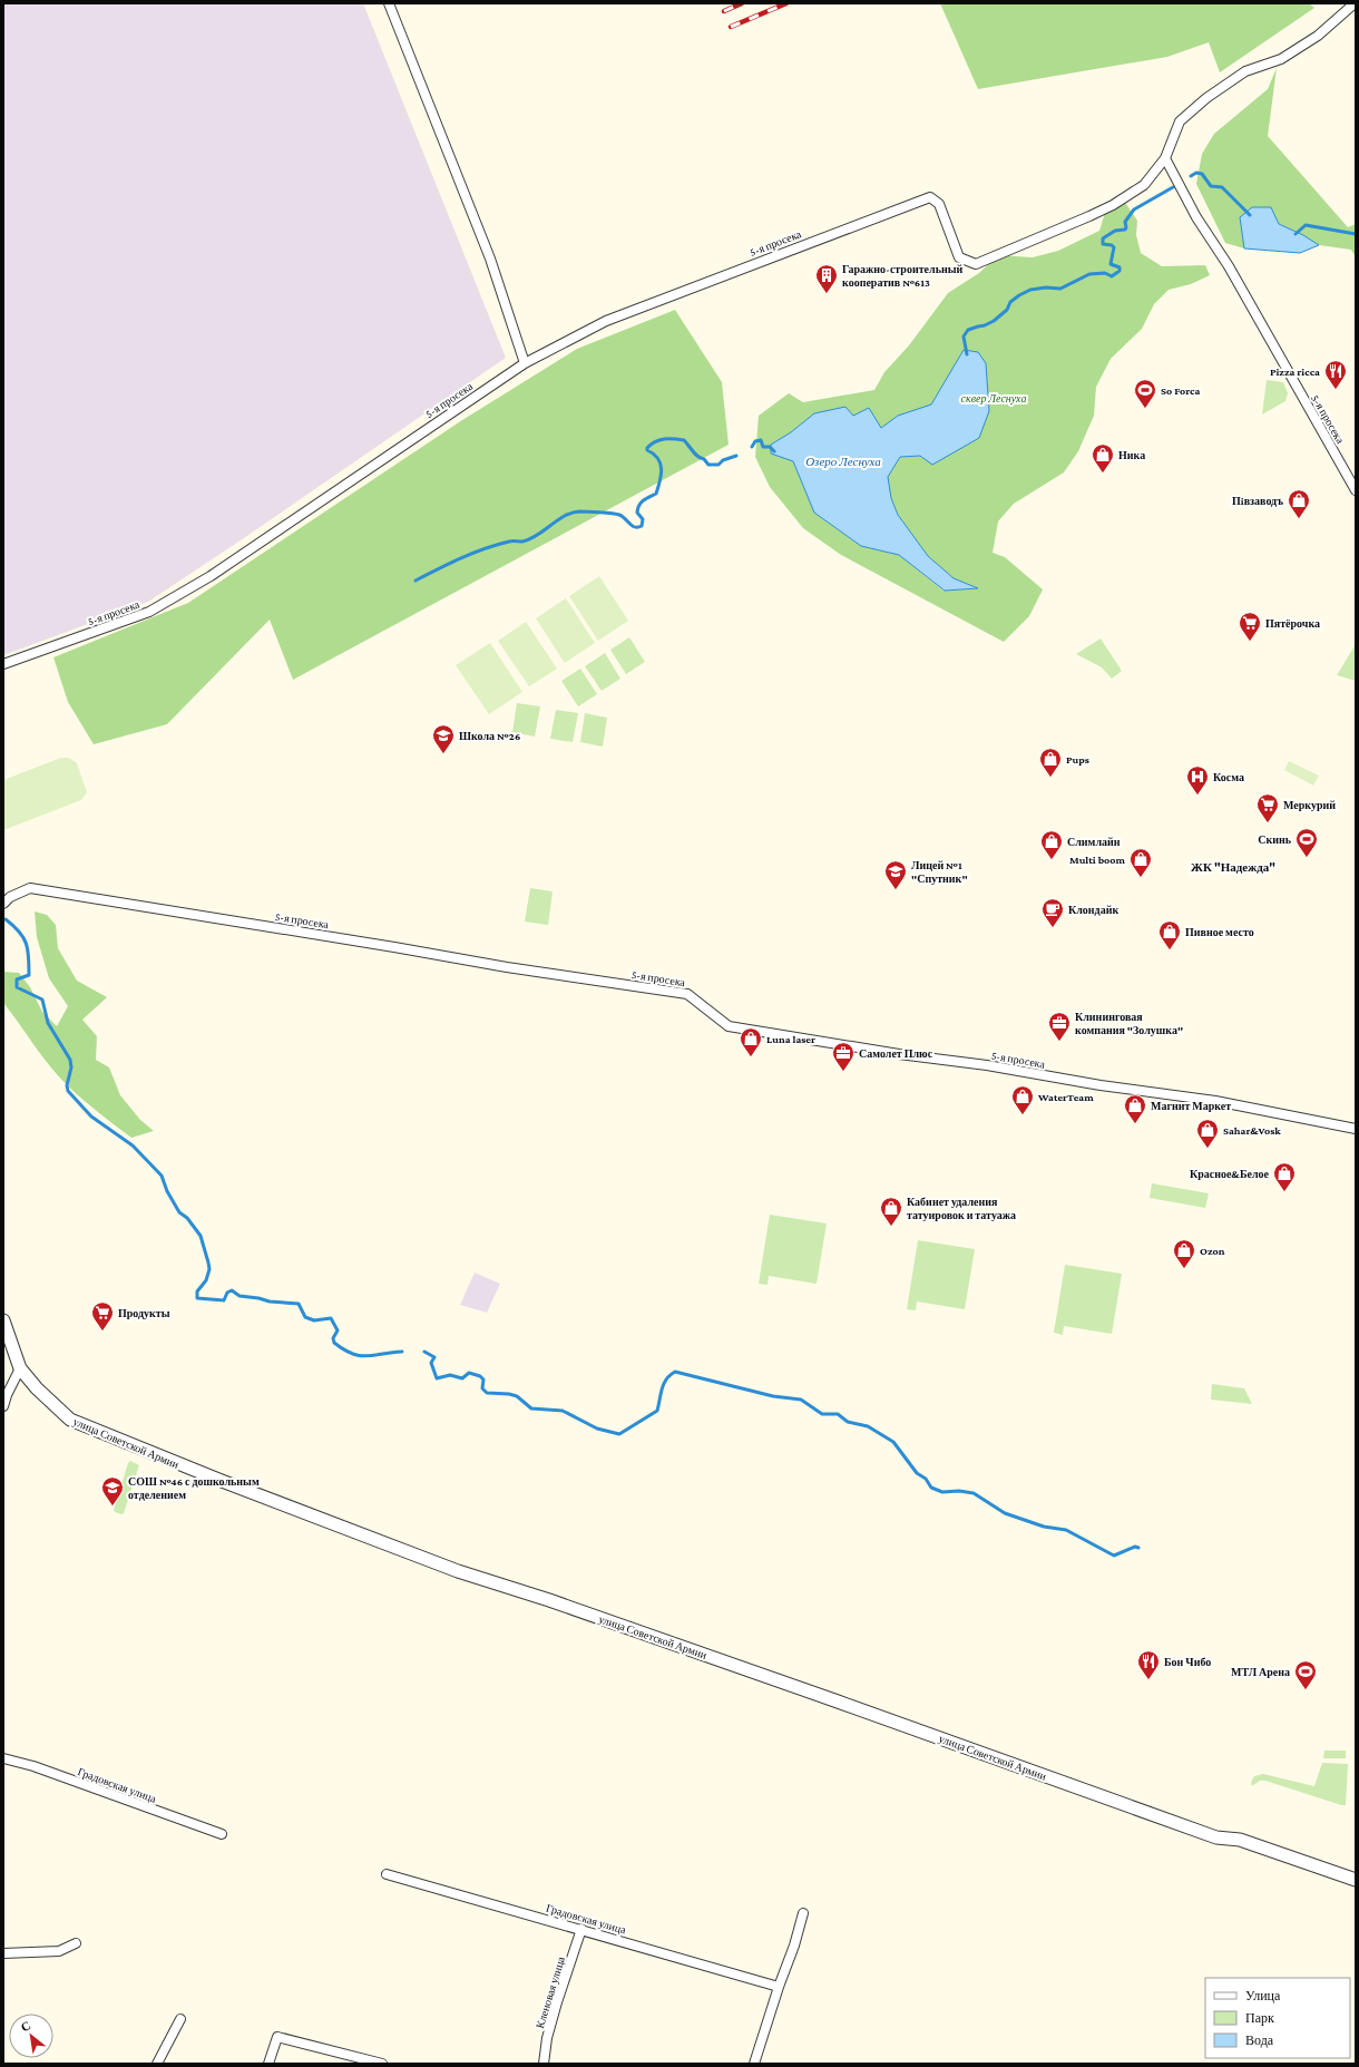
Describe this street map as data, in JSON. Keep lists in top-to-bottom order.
{
  "streets": {
    "street": [
      "5-я просека",
      "улица Советской Армии",
      "Градовская улица",
      "Кленовая улица"
    ]
  },
  "crossings": [
    ["Градовская улица", "Кленовая улица"]
  ],
  "districts": ["ЖК \"Надежда\""],
  "water": ["Озеро Леснуха"],
  "parks": ["сквер Леснуха"],
  "places": {
    "building": ["Гаражно-строительный кооператив №613"],
    "restaurant": ["Pizza ricca", "Бон Чибо"],
    "sports": ["So Forca", "Скинь", "МТЛ Арена"],
    "shop": [
      "Ника",
      "Пiвзаводъ",
      "Pups",
      "Слимлайн",
      "Multi boom",
      "Пивное место",
      "Luna laser",
      "WaterTeam",
      "Магнит Маркет",
      "Sahar&Vosk",
      "Красное&Белое",
      "Кабинет удаления татуировок и татуажа",
      "Ozon"
    ],
    "supermarket": ["Пятёрочка", "Меркурий", "Продукты"],
    "school or university": ["Школа №26", "Лицей №1 \"Спутник\"", "СОШ №46 с дошкольным отделением"],
    "hospital": ["Косма"],
    "cafe": ["Клондайк"],
    "office": ["Клининговая компания \"Золушка\"", "Самолет Плюс"]
  },
  "legend": ["Улица", "Парк", "Вода"],
  "north": "top left"
}
